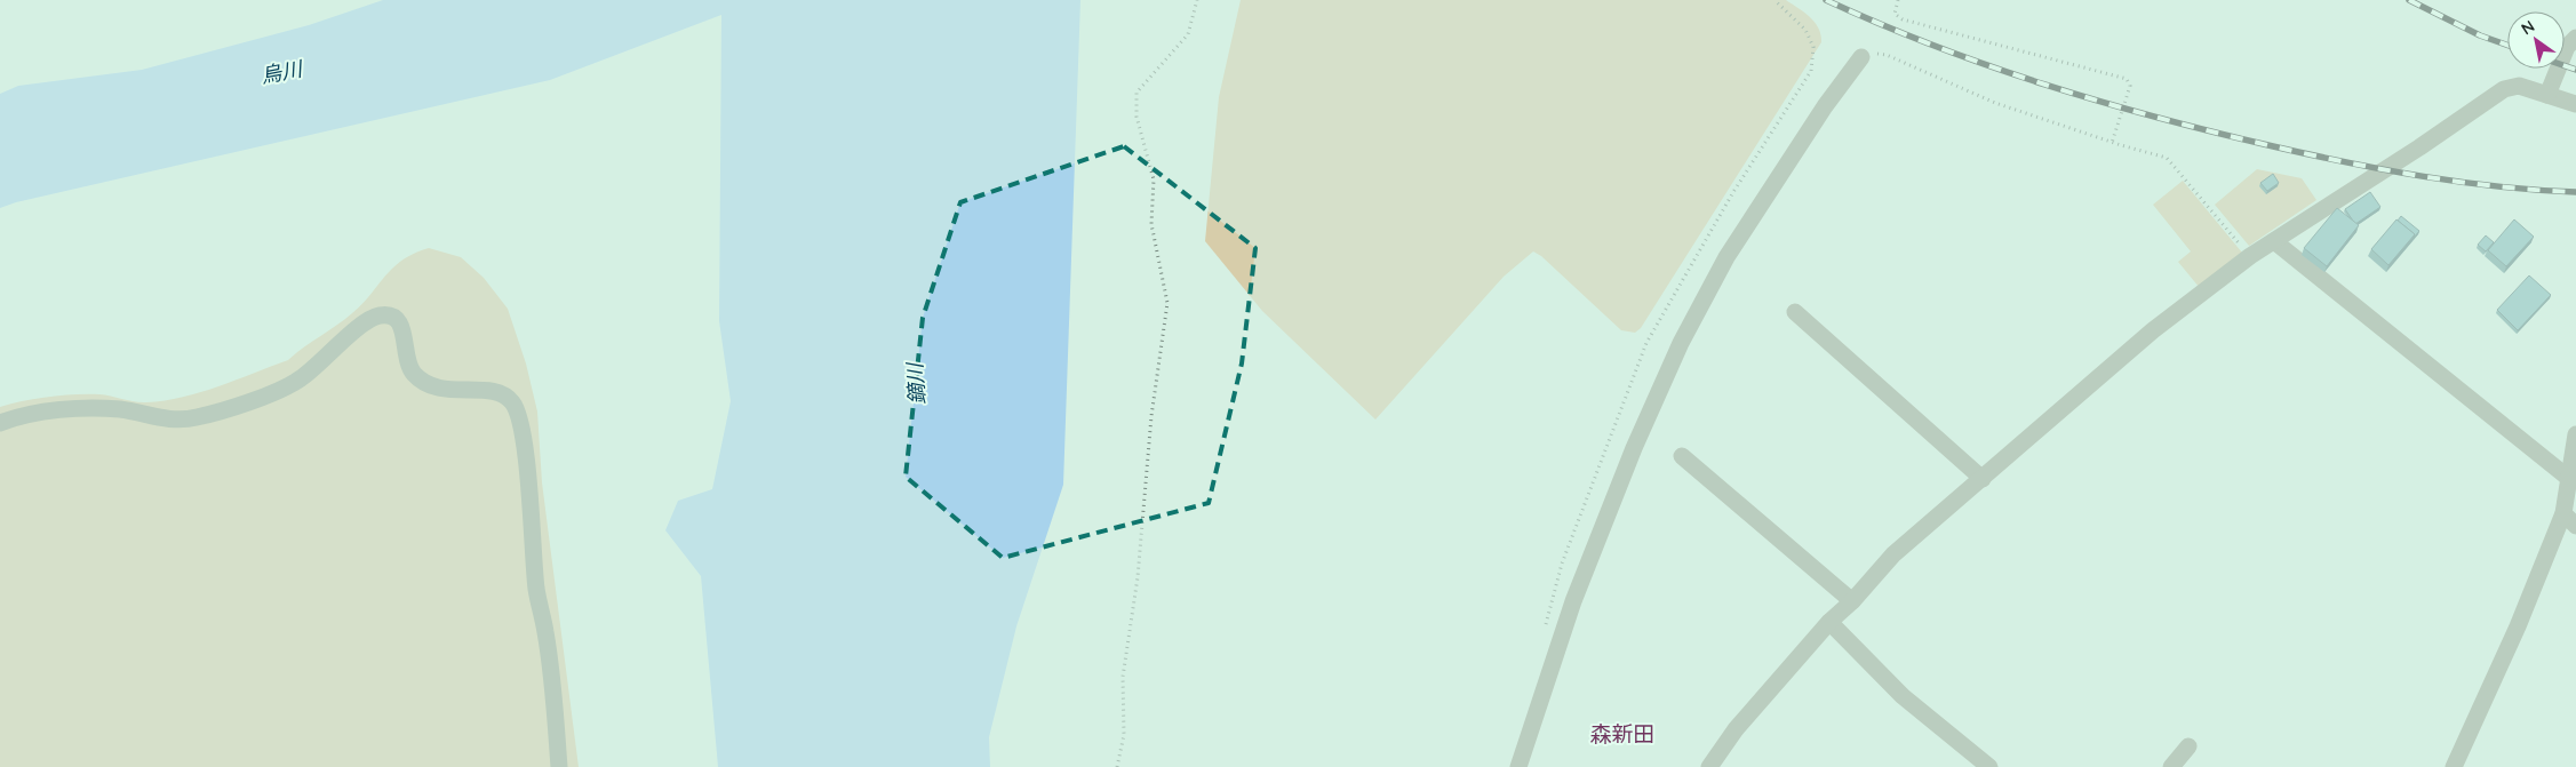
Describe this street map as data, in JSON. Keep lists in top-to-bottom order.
{
  "districts": ["森新田"],
  "water": ["烏川", "鏑川"],
  "north": "top left"
}
